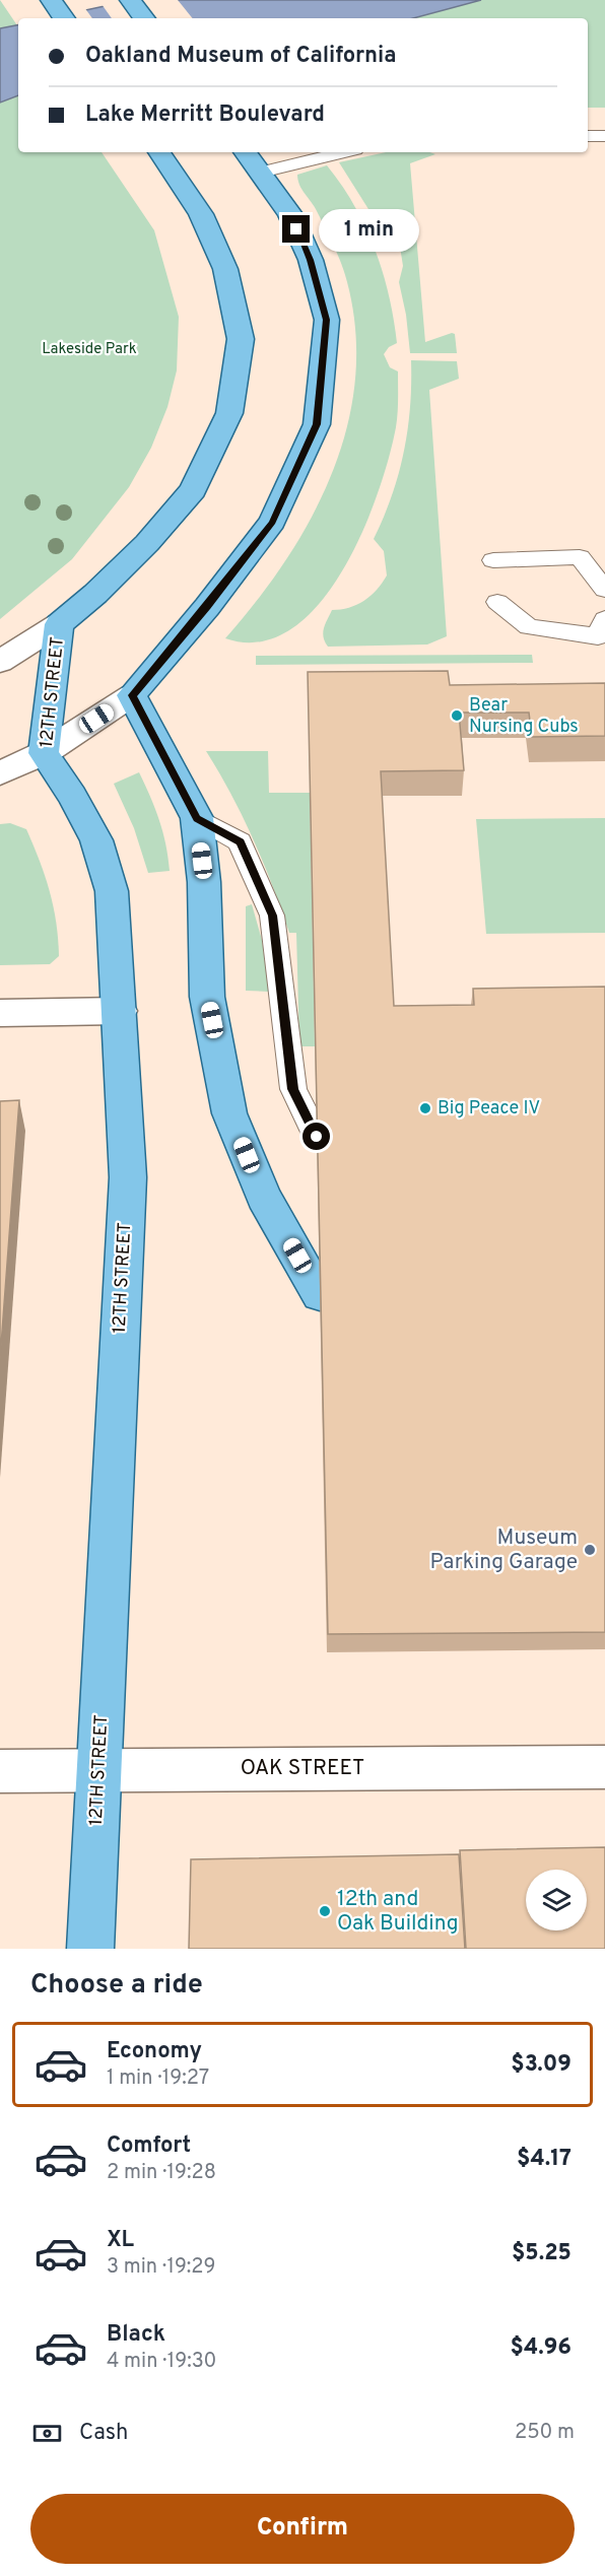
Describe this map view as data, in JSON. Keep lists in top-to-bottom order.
{
  "streets": {
    "main road": ["12TH STREET", "OAK STREET"]
  },
  "crossings": [
    ["12TH STREET", "OAK STREET"]
  ],
  "parks": ["Lakeside Park"],
  "places": [
    "Bear Nursing Cubs",
    "Big Peace IV",
    "Museum Parking Garage",
    "12th and Oak Building"
  ],
  "page": {
    "banner": ["Oakland Museum of California", "Lake Merritt Boulevard"],
    "bubble": "1 min",
    "heading": "Choose a ride",
    "list": [
      {
        "name": "Economy",
        "note": "1 min · 19:27",
        "value": "$3.09"
      },
      {
        "name": "Comfort",
        "note": "2 min · 19:28",
        "value": "$4.17"
      },
      {
        "name": "XL",
        "note": "3 min · 19:29",
        "value": "$5.25"
      },
      {
        "name": "Black",
        "note": "4 min · 19:30",
        "value": "$4.96"
      }
    ],
    "pay": ["Cash", "250 m"],
    "buttons": "Confirm"
  }
}
